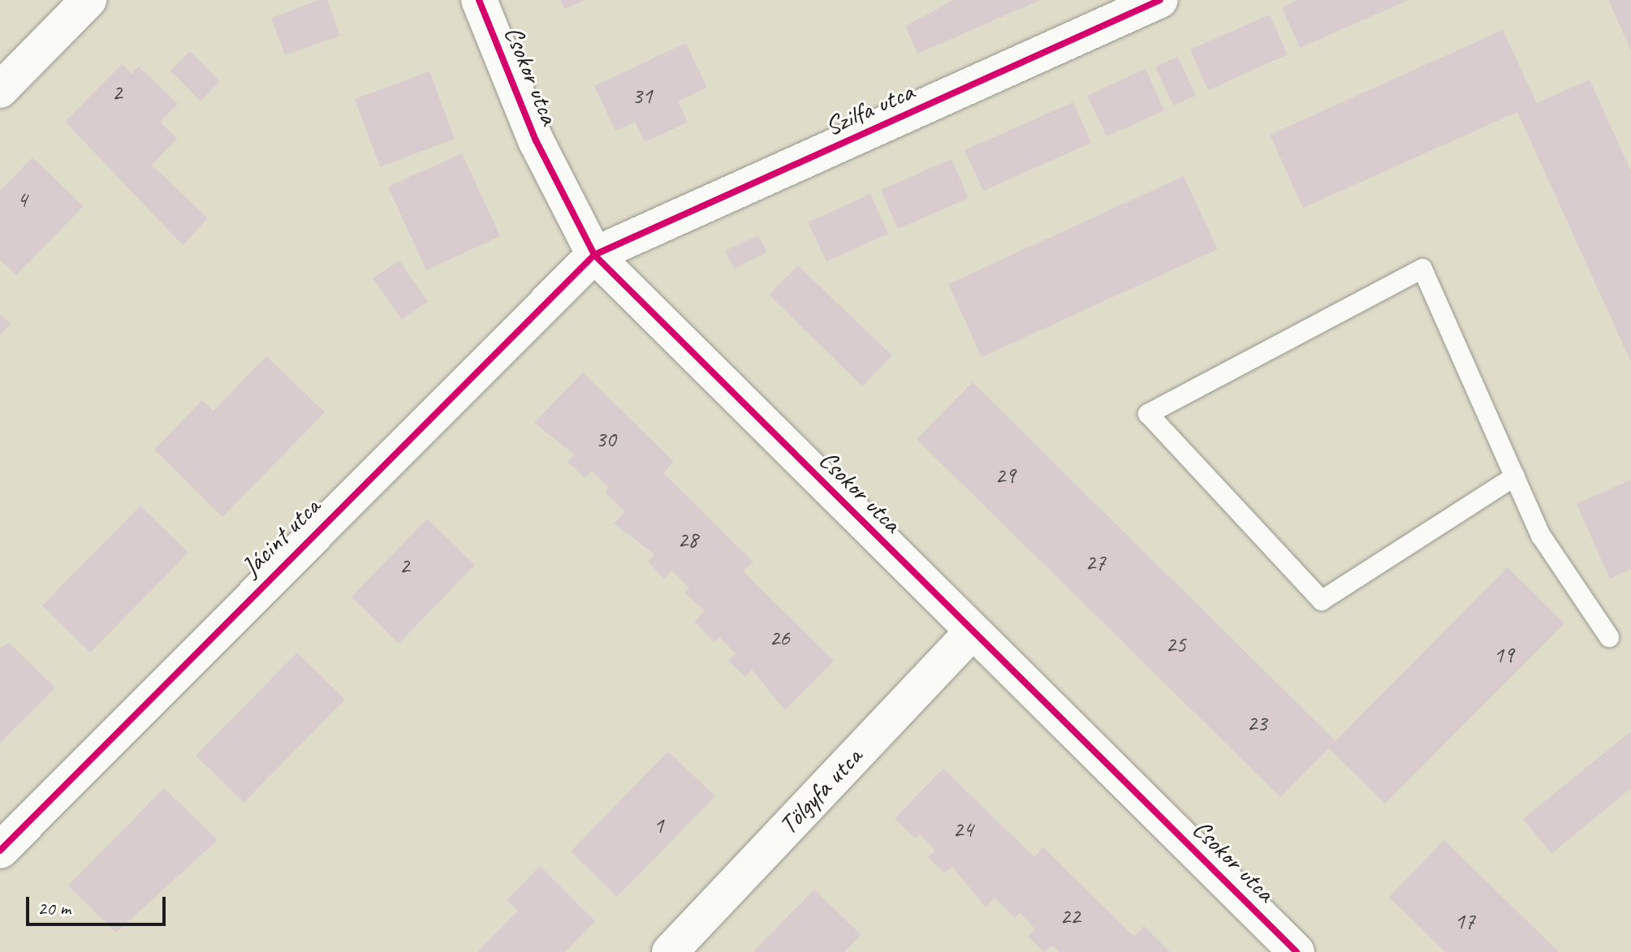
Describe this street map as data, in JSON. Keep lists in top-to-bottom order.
{
  "streets": {
    "street": [
      "Csokor utca",
      "Szilfa utca",
      "Jácint utca",
      "Tölgyfa utca"
    ]
  },
  "crossings": [
    ["Csokor utca", "Szilfa utca"],
    ["Csokor utca", "Jácint utca"],
    ["Csokor utca", "Tölgyfa utca"],
    ["Szilfa utca", "Jácint utca"]
  ],
  "house_numbers": [
    "2",
    "31",
    "4",
    "30",
    "29",
    "28",
    "27",
    "2",
    "26",
    "25",
    "19",
    "23",
    "1",
    "24",
    "22",
    "17"
  ],
  "scale_bar": "20 m"
}
